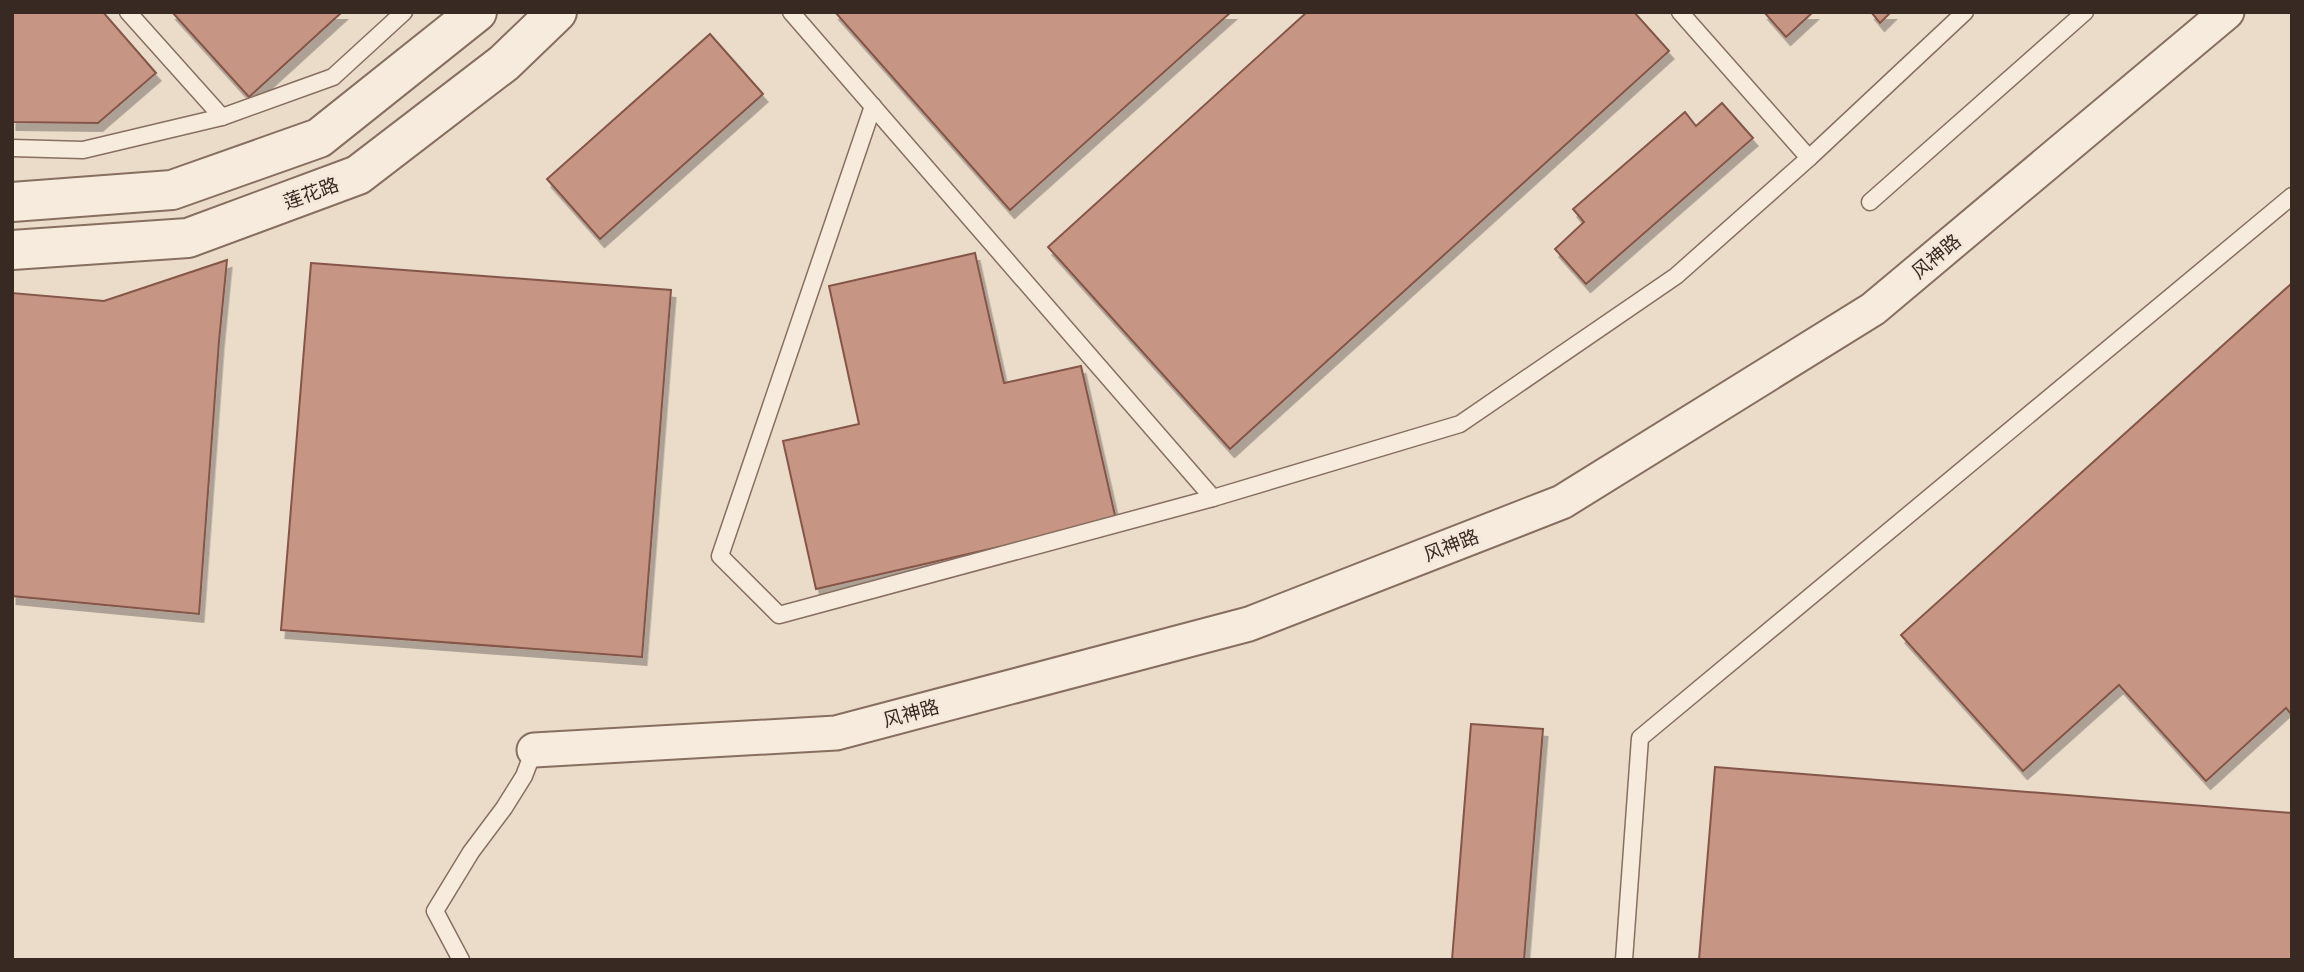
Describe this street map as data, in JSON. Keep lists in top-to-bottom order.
{
  "streets": {
    "street": ["莲花路", "风神路"]
  }
}
